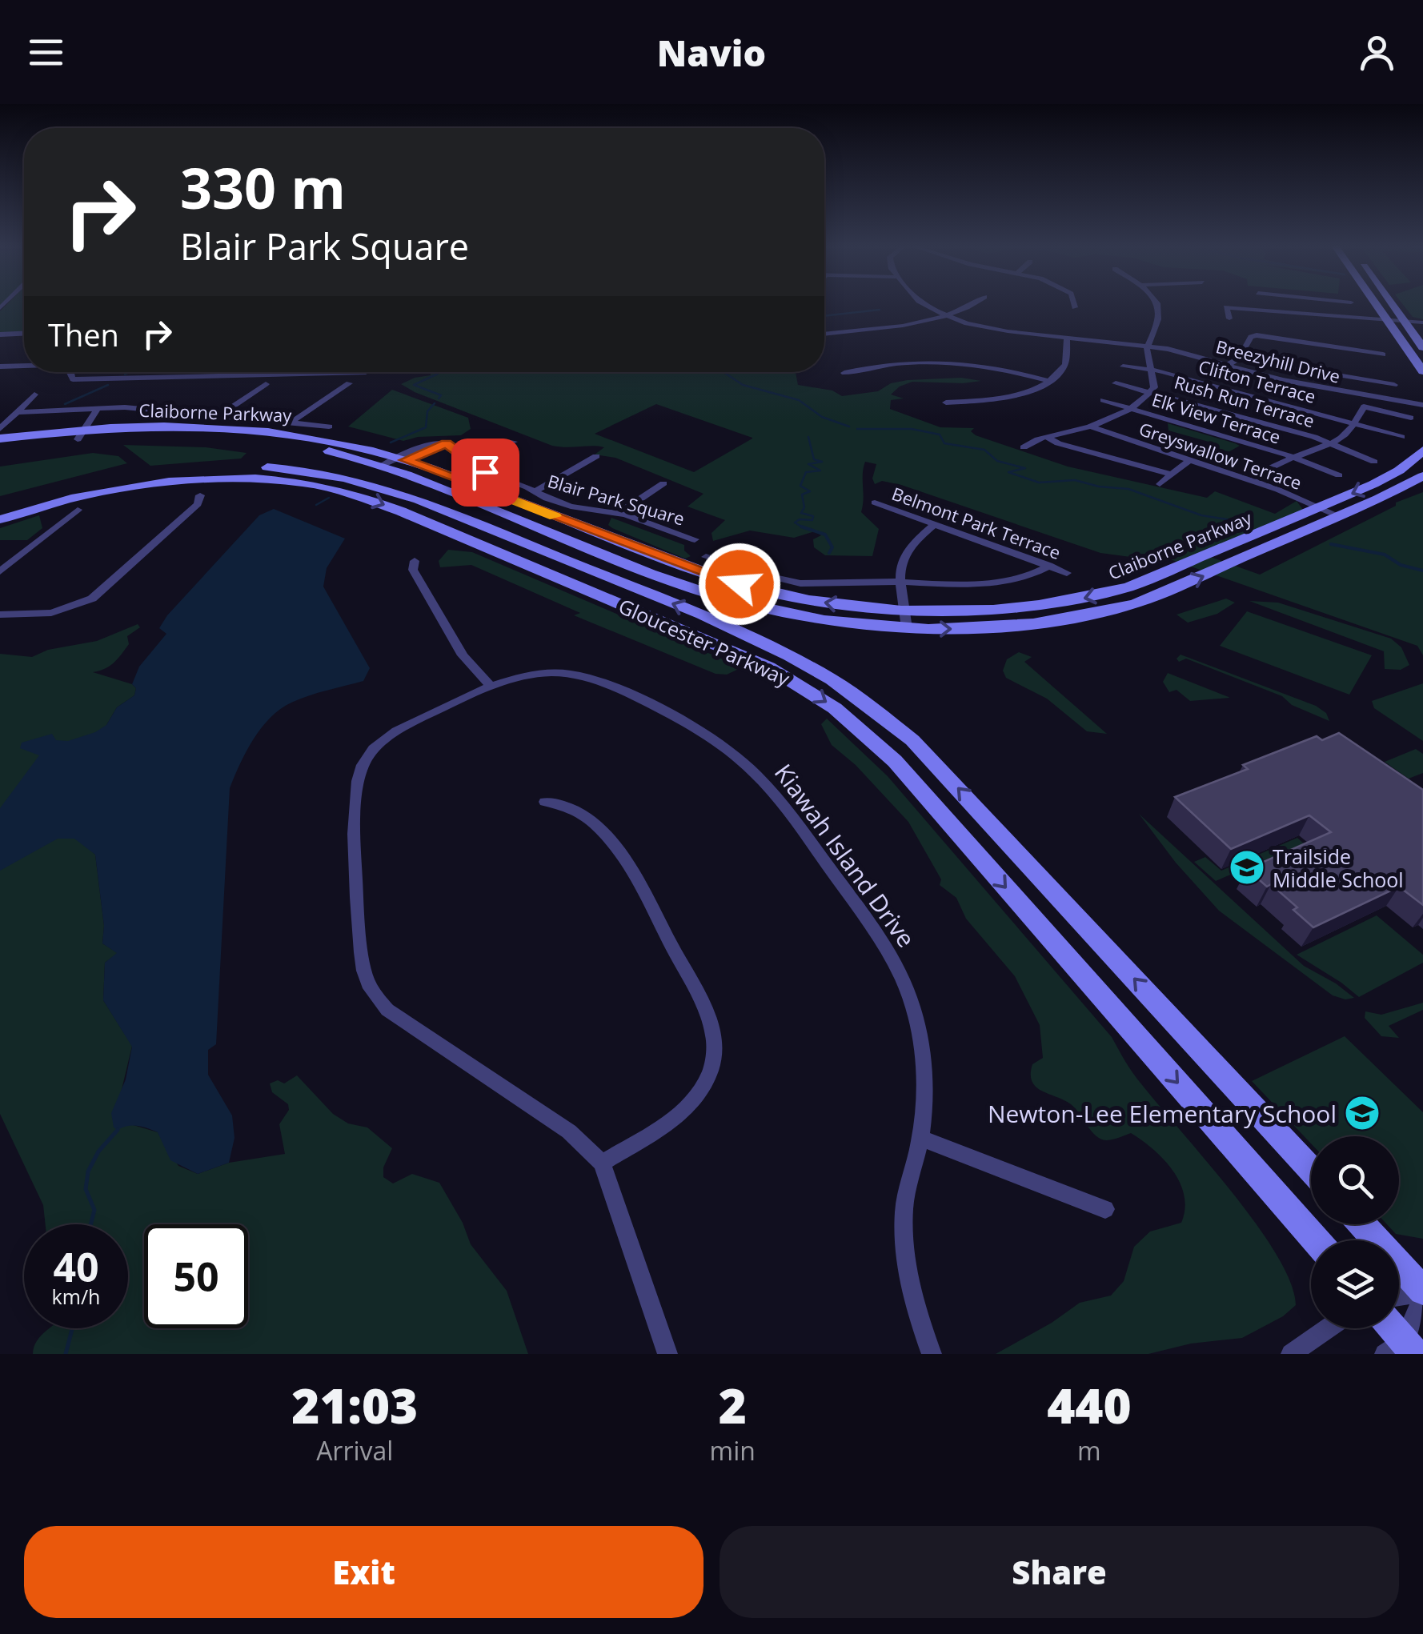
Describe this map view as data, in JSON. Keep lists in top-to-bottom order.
{
  "streets": {
    "main road": ["Claiborne Parkway", "Gloucester Parkway"],
    "street": [
      "Breezyhill Drive",
      "Clifton Terrace",
      "Rush Run Terrace",
      "Elk View Terrace",
      "Greyswallow Terrace",
      "Blair Park Square",
      "Belmont Park Terrace",
      "Kiawah Island Drive"
    ]
  },
  "crossings": [
    ["Claiborne Parkway", "Greyswallow Terrace"],
    ["Claiborne Parkway", "Blair Park Square"]
  ],
  "places": {
    "school or university": ["Trailside Middle School", "Newton-Lee Elementary School"]
  },
  "page": {
    "header": "Navio",
    "turn": ["330 m", "Blair Park Square"],
    "then": "Then",
    "speed": "40 km/h",
    "limit": "50",
    "eta": [
      "21:03",
      "Arrival",
      "2",
      "min",
      "440",
      "m"
    ],
    "buttons": ["Exit", "Share"]
  }
}
